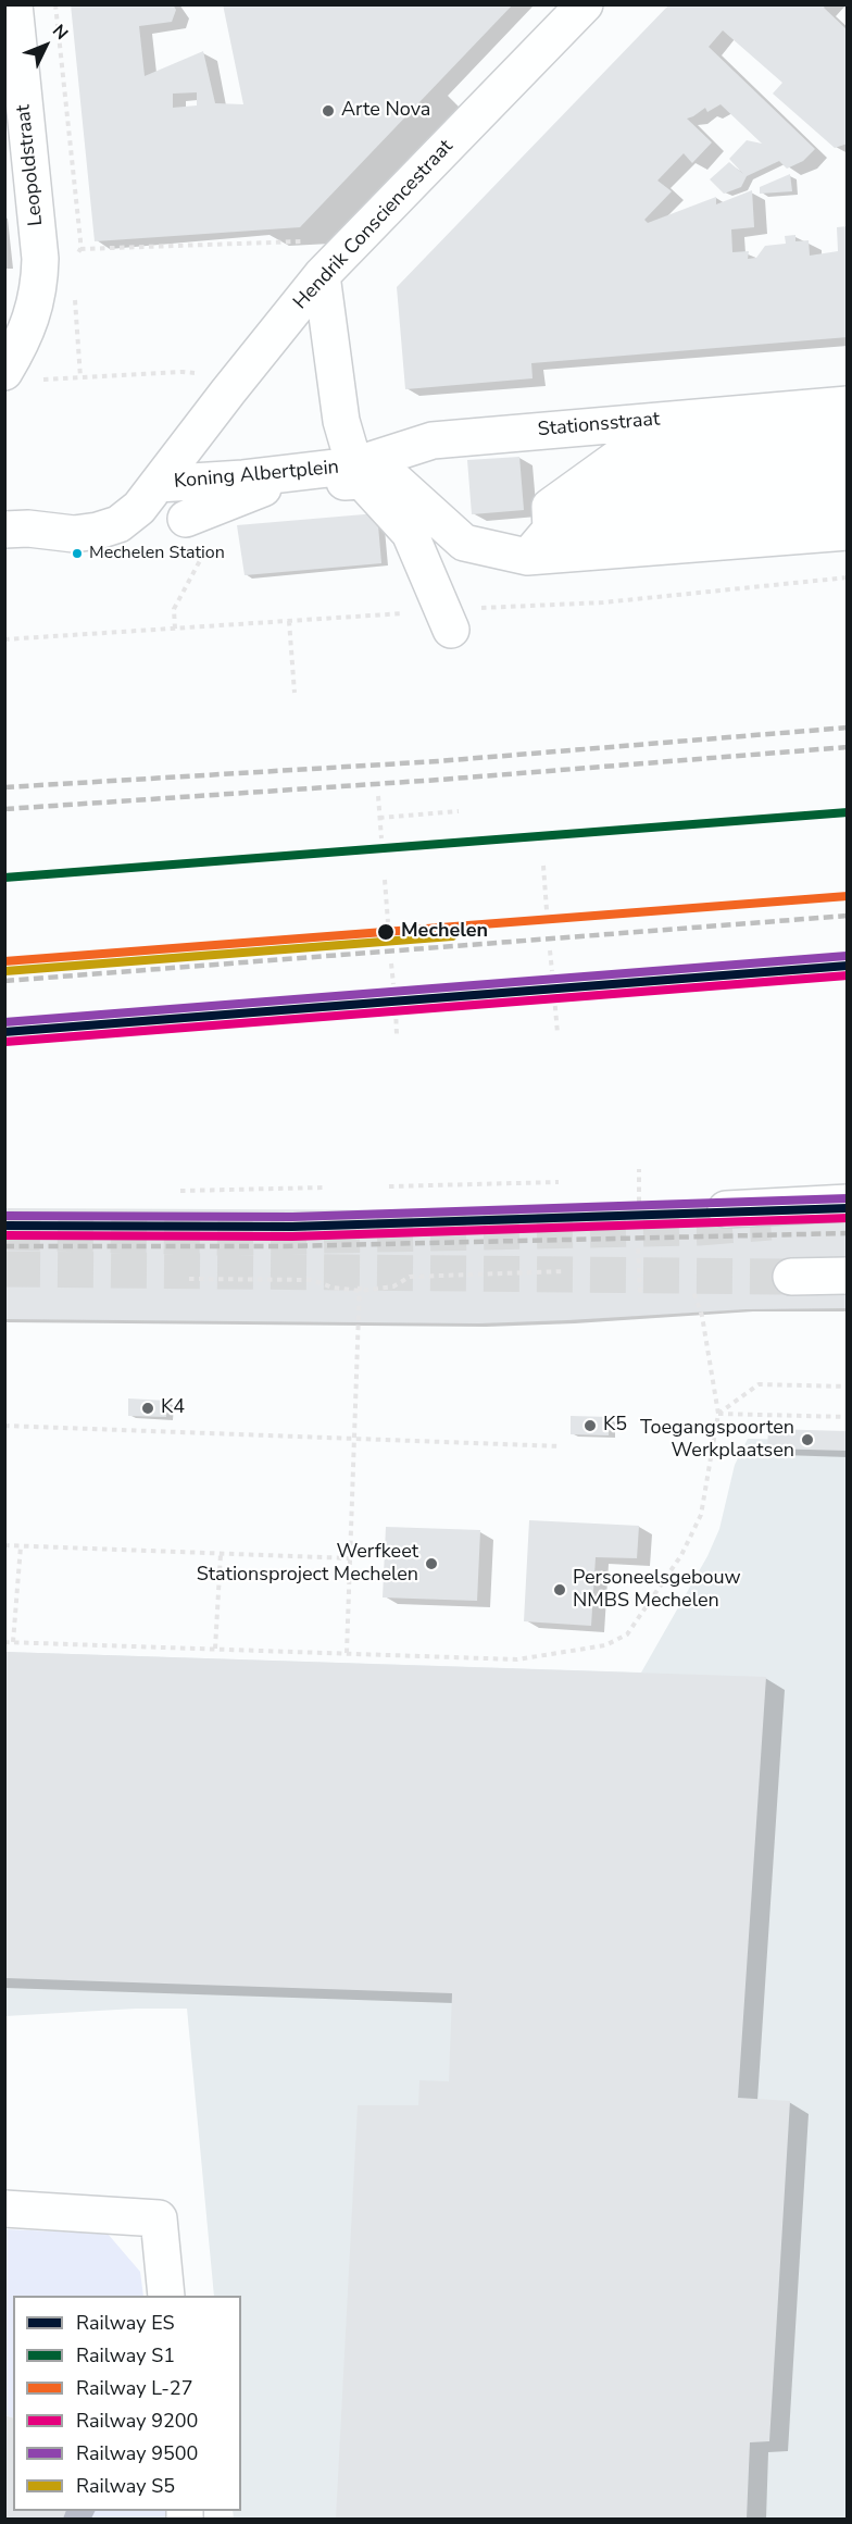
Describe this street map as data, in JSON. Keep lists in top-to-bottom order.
{
  "streets": {
    "main road": [
      "Leopoldstraat",
      "Hendrik Consciencestraat",
      "Stationsstraat",
      "Koning Albertplein"
    ]
  },
  "crossings": [
    ["Hendrik Consciencestraat", "Koning Albertplein"],
    ["Stationsstraat", "Koning Albertplein"]
  ],
  "places": [
    "Arte Nova",
    "Mechelen Station",
    "Mechelen",
    "K4",
    "K5",
    "Toegangspoorten Werkplaatsen",
    "Werfkeet Stationsproject Mechelen",
    "Personeelsgebouw NMBS Mechelen"
  ],
  "lines": [
    "rail line S1",
    "rail line L-27",
    "rail line S5",
    "rail line 9500",
    "rail line ES",
    "rail line 9200"
  ],
  "legend": [
    "Railway ES",
    "Railway S1",
    "Railway L-27",
    "Railway 9200",
    "Railway 9500",
    "Railway S5"
  ],
  "north": "top right"
}
